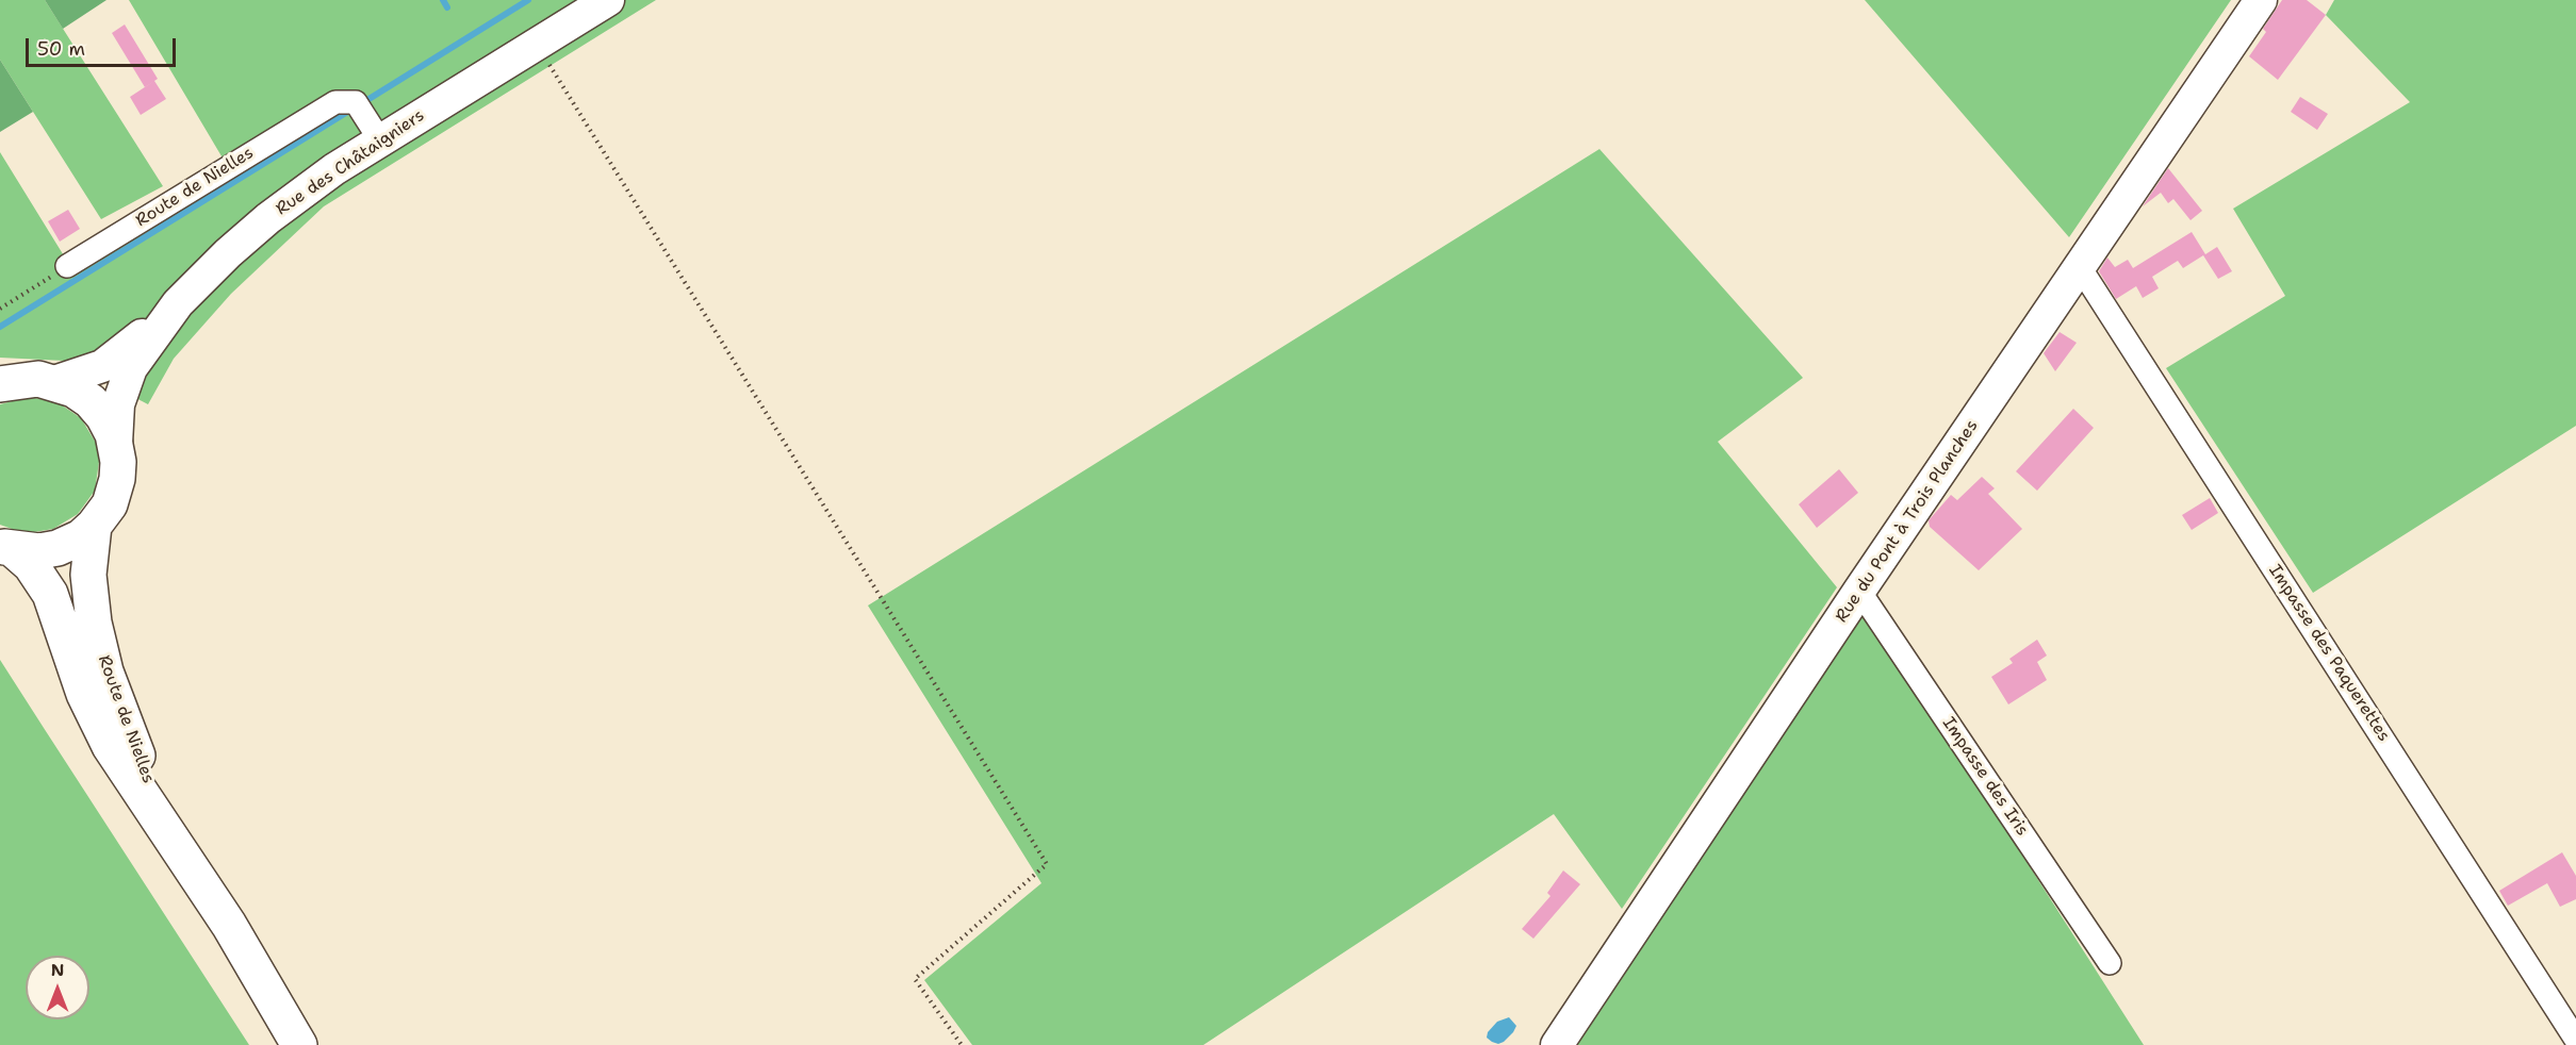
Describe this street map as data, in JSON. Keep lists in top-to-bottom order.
{
  "streets": {
    "main road": ["Route de Nielles"],
    "street": [
      "Rue des Châtaigniers",
      "Rue du Pont à Trois Planches",
      "Impasse des Paquerettes",
      "Impasse des Iris"
    ]
  },
  "crossings": [
    ["Rue des Châtaigniers", "Route de Nielles"],
    ["Rue du Pont à Trois Planches", "Impasse des Paquerettes"],
    ["Rue du Pont à Trois Planches", "Impasse des Iris"]
  ],
  "scale_bar": "50 m",
  "north": "top"
}
